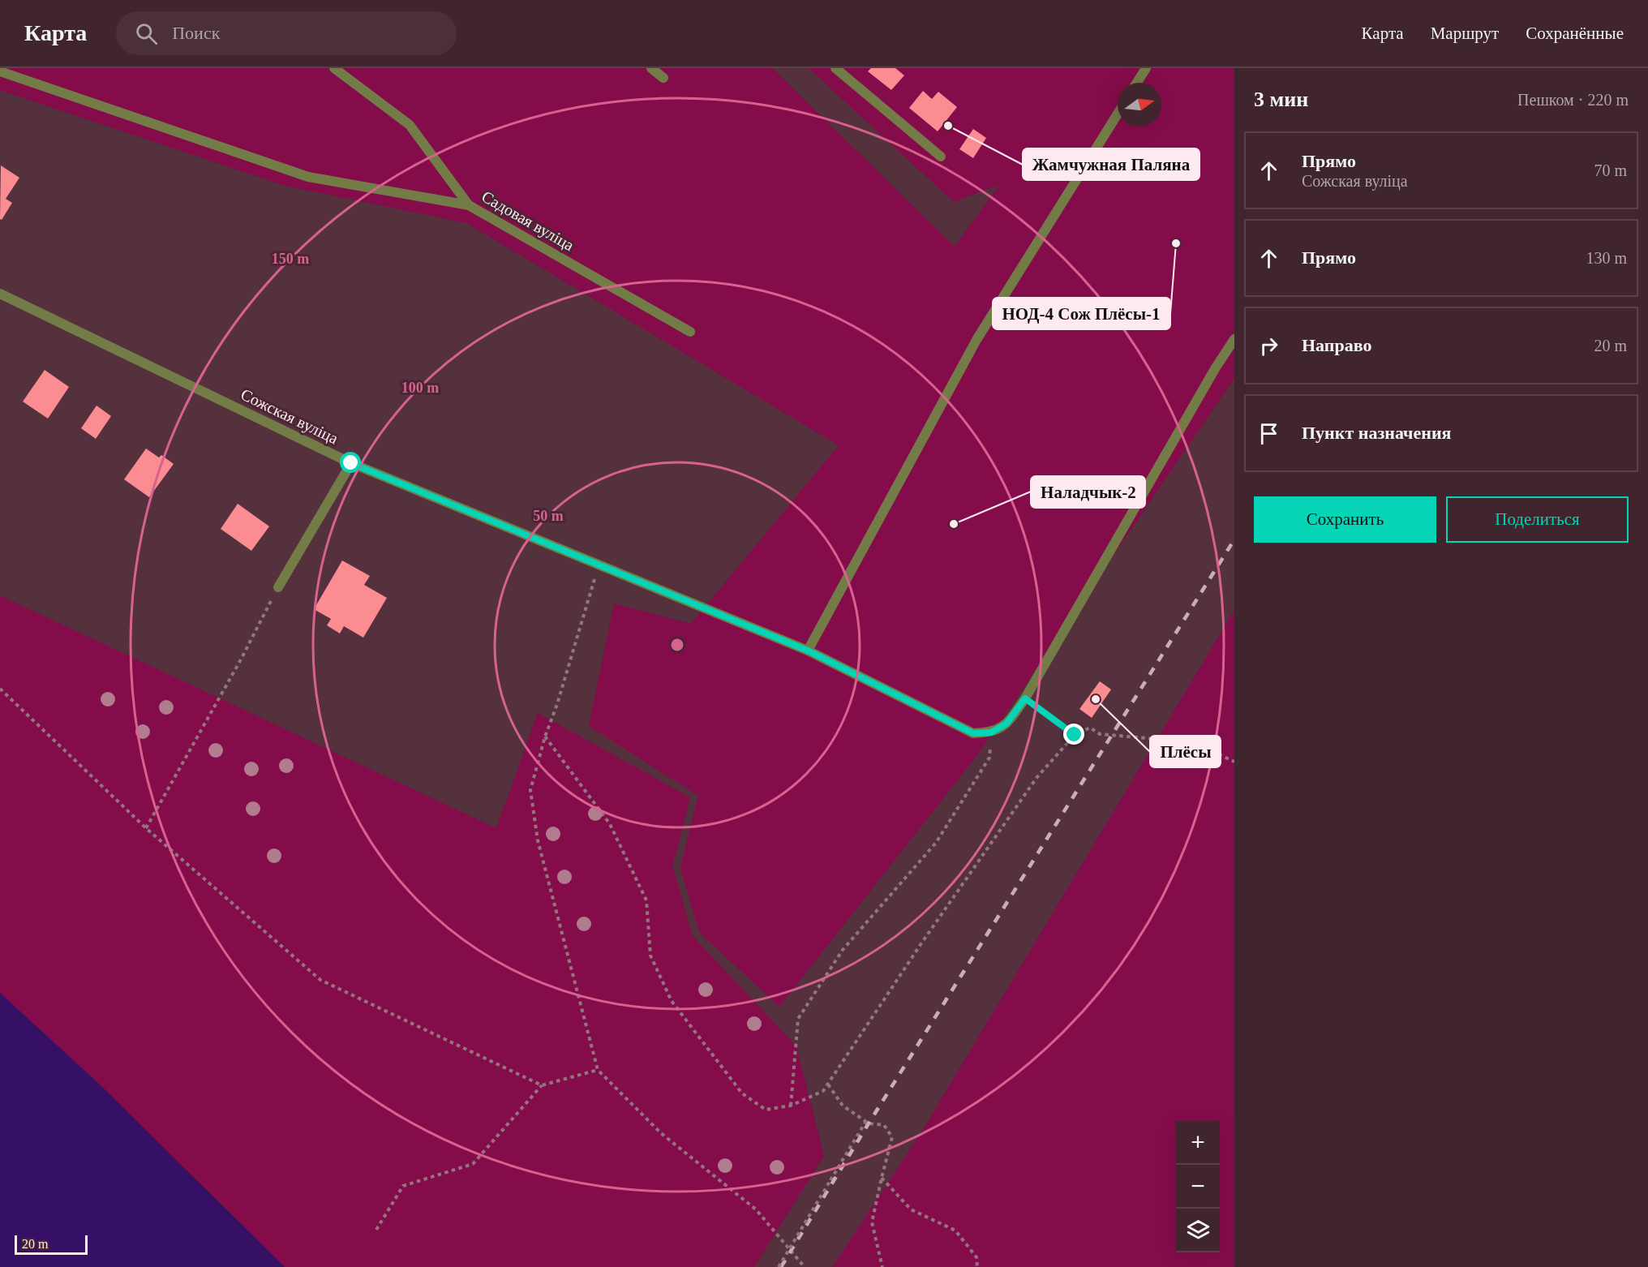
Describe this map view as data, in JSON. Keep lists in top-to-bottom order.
{
  "streets": {
    "street": ["Садовая вуліца", "Сожская вуліца"]
  },
  "places": [
    "Жамчужная Паляна",
    "НОД-4 Сож Плёсы-1",
    "Наладчык-2",
    "Плёсы"
  ],
  "scale_bar": "20 m",
  "north": "right",
  "page": {
    "header": "Карта",
    "search": "Поиск",
    "nav": ["Карта", "Маршрут", "Сохранённые"],
    "heading": ["3 мин", "Пешком · 220 m"],
    "list": [
      ["Прямо", "Сожская вуліца", "70 m"],
      ["Прямо", "130 m"],
      ["Направо", "20 m"],
      "Пункт назначения"
    ],
    "buttons": ["Сохранить", "Поделиться"],
    "map_buttons": ["+", "−"],
    "scale": "20 m"
  },
  "rings": ["150 m", "100 m", "50 m"]
}
